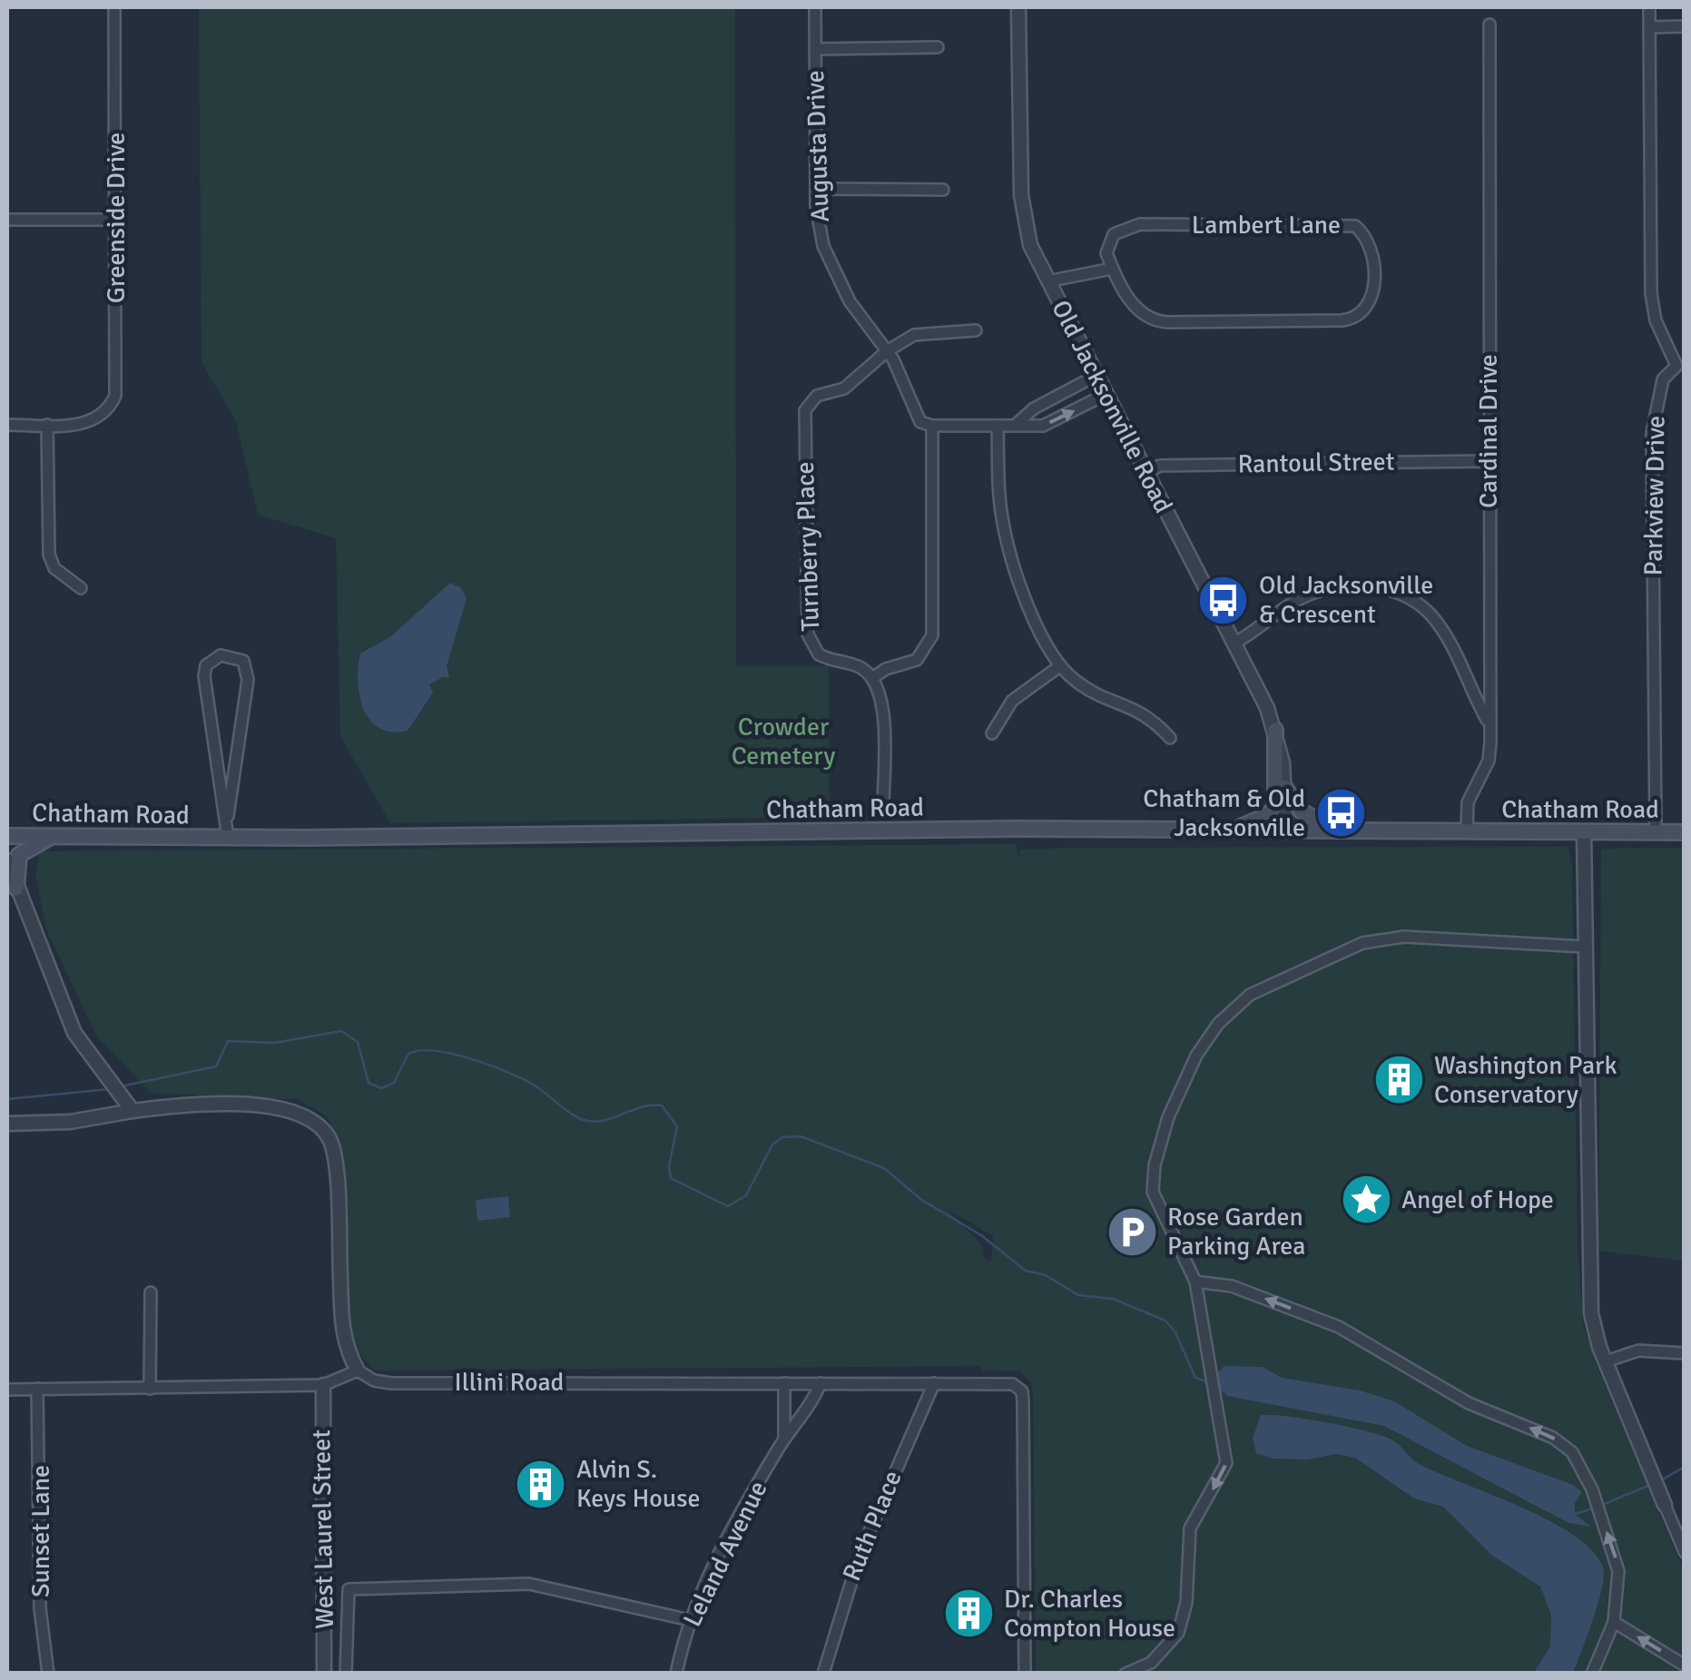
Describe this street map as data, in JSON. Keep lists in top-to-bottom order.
{
  "streets": {
    "main road": ["Chatham Road"],
    "street": [
      "Augusta Drive",
      "Greenside Drive",
      "Lambert Lane",
      "Old Jacksonville Road",
      "Cardinal Drive",
      "Rantoul Street",
      "Parkview Drive",
      "Turnberry Place",
      "Illini Road",
      "Ruth Place",
      "West Laurel Street",
      "Sunset Lane",
      "Leland Avenue"
    ]
  },
  "crossings": [
    ["Augusta Drive", "Turnberry Place"],
    ["Old Jacksonville Road", "Cardinal Drive"],
    ["Old Jacksonville Road", "Rantoul Street"],
    ["Old Jacksonville Road", "Chatham Road"],
    ["Cardinal Drive", "Rantoul Street"],
    ["Cardinal Drive", "Chatham Road"],
    ["Parkview Drive", "Chatham Road"],
    ["Illini Road", "Ruth Place"],
    ["Illini Road", "Leland Avenue"],
    ["West Laurel Street", "Leland Avenue"]
  ],
  "parks": ["Crowder Cemetery"],
  "places": {
    "bus stop": ["Old Jacksonville & Crescent", "Chatham & Old Jacksonville"],
    "building": ["Washington Park Conservatory", "Alvin S. Keys House", "Dr. Charles Compton House"],
    "place": ["Angel of Hope"],
    "parking": ["Rose Garden Parking Area"]
  }
}
